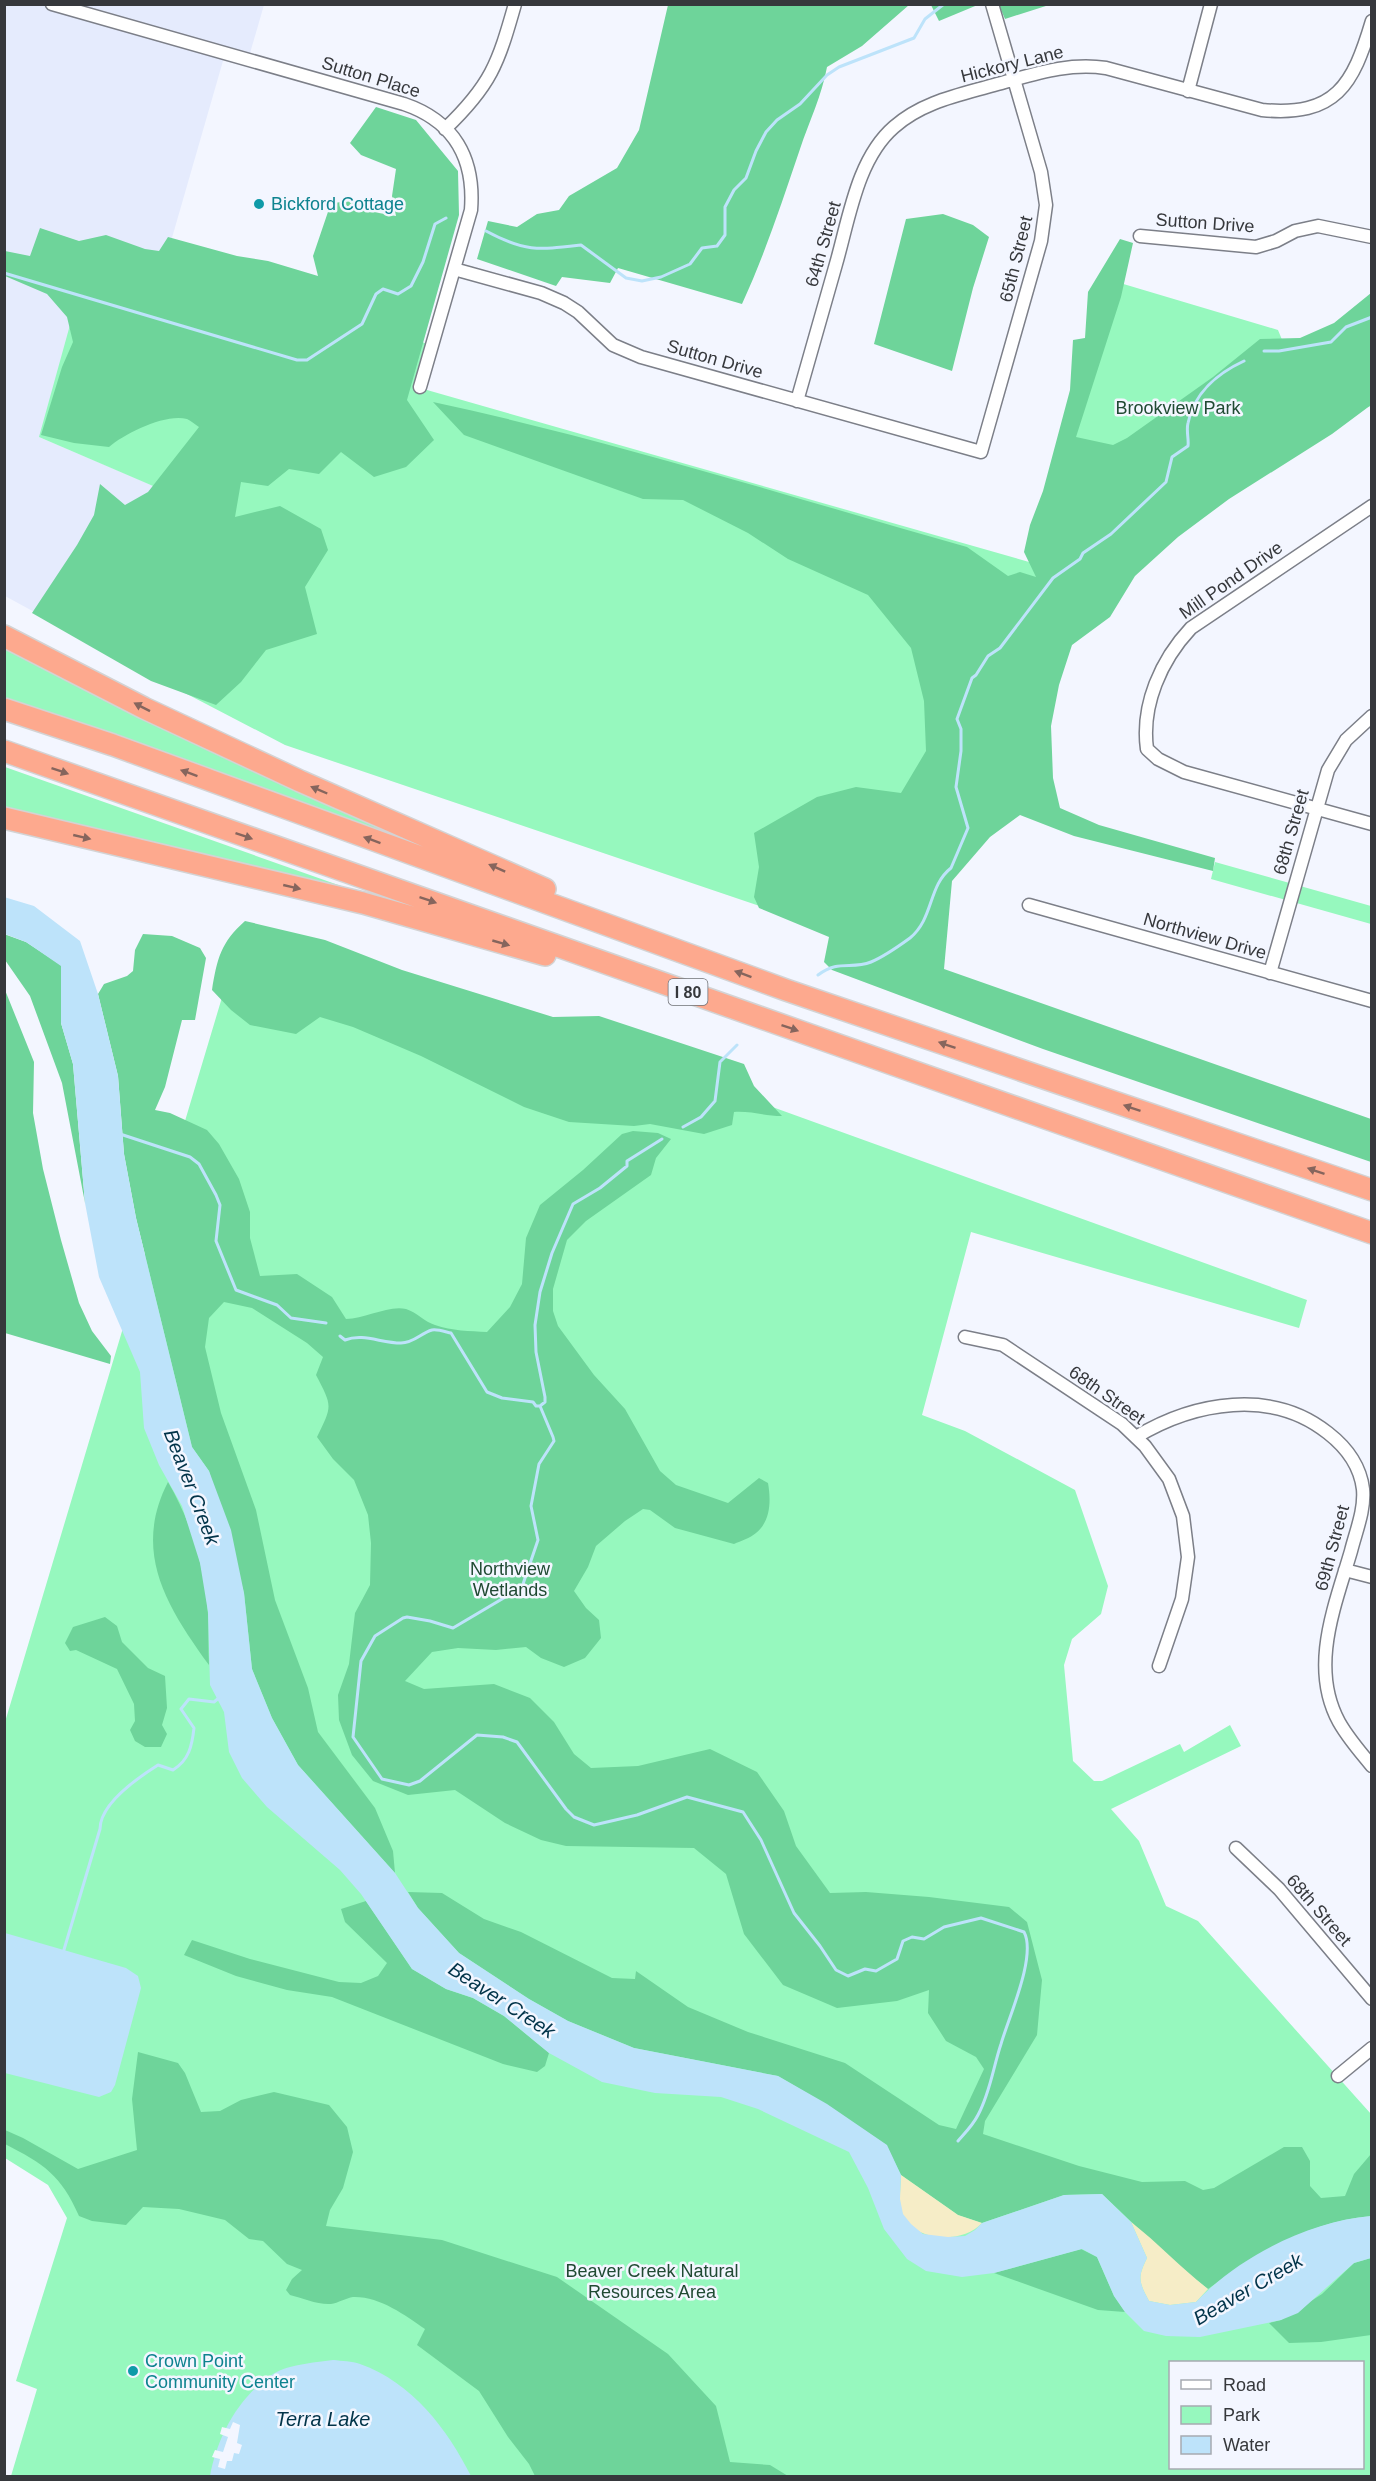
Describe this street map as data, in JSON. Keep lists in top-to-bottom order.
{
  "streets": {
    "highway": ["I 80"],
    "street": [
      "Hickory Lane",
      "Sutton Place",
      "Sutton Drive",
      "64th Street",
      "65th Street",
      "Mill Pond Drive",
      "68th Street",
      "Northview Drive",
      "69th Street"
    ]
  },
  "crossings": [
    ["Hickory Lane", "64th Street"],
    ["Hickory Lane", "65th Street"],
    ["Sutton Place", "Sutton Drive"],
    ["Sutton Drive", "64th Street"],
    ["Sutton Drive", "65th Street"],
    ["Mill Pond Drive", "68th Street"],
    ["68th Street", "Northview Drive"],
    ["68th Street", "69th Street"]
  ],
  "water": ["Beaver Creek", "Terra Lake"],
  "parks": ["Brookview Park", "Northview Wetlands", "Beaver Creek Natural Resources Area"],
  "places": ["Bickford Cottage", "Crown Point Community Center"],
  "legend": ["Road", "Park", "Water"]
}
